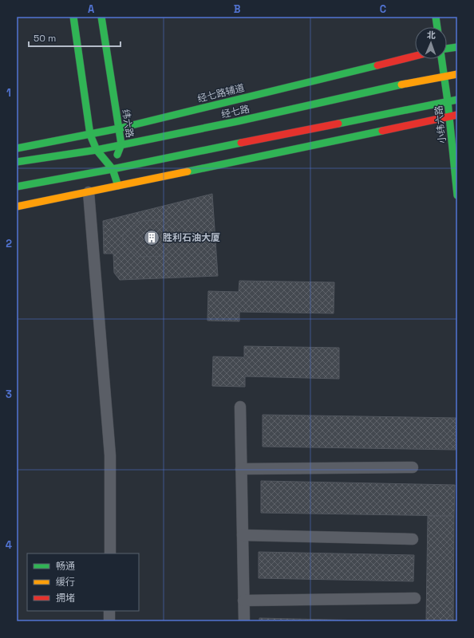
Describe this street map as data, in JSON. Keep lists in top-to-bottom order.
{
  "streets": {
    "main road": [
      "经七路辅道",
      "经七路",
      "纬六路",
      "小纬六路"
    ]
  },
  "crossings": [
    ["经七路辅道", "纬六路"],
    ["经七路", "纬六路"],
    ["经七路", "小纬六路"]
  ],
  "places": {
    "building": ["胜利石油大厦"]
  },
  "legend": ["畅通", "缓行", "拥堵"],
  "scale_bar": "50 m",
  "north": "top",
  "grid": {
    "columns": ["A", "B", "C"],
    "rows": [
      "1",
      "2",
      "3",
      "4"
    ]
  }
}
